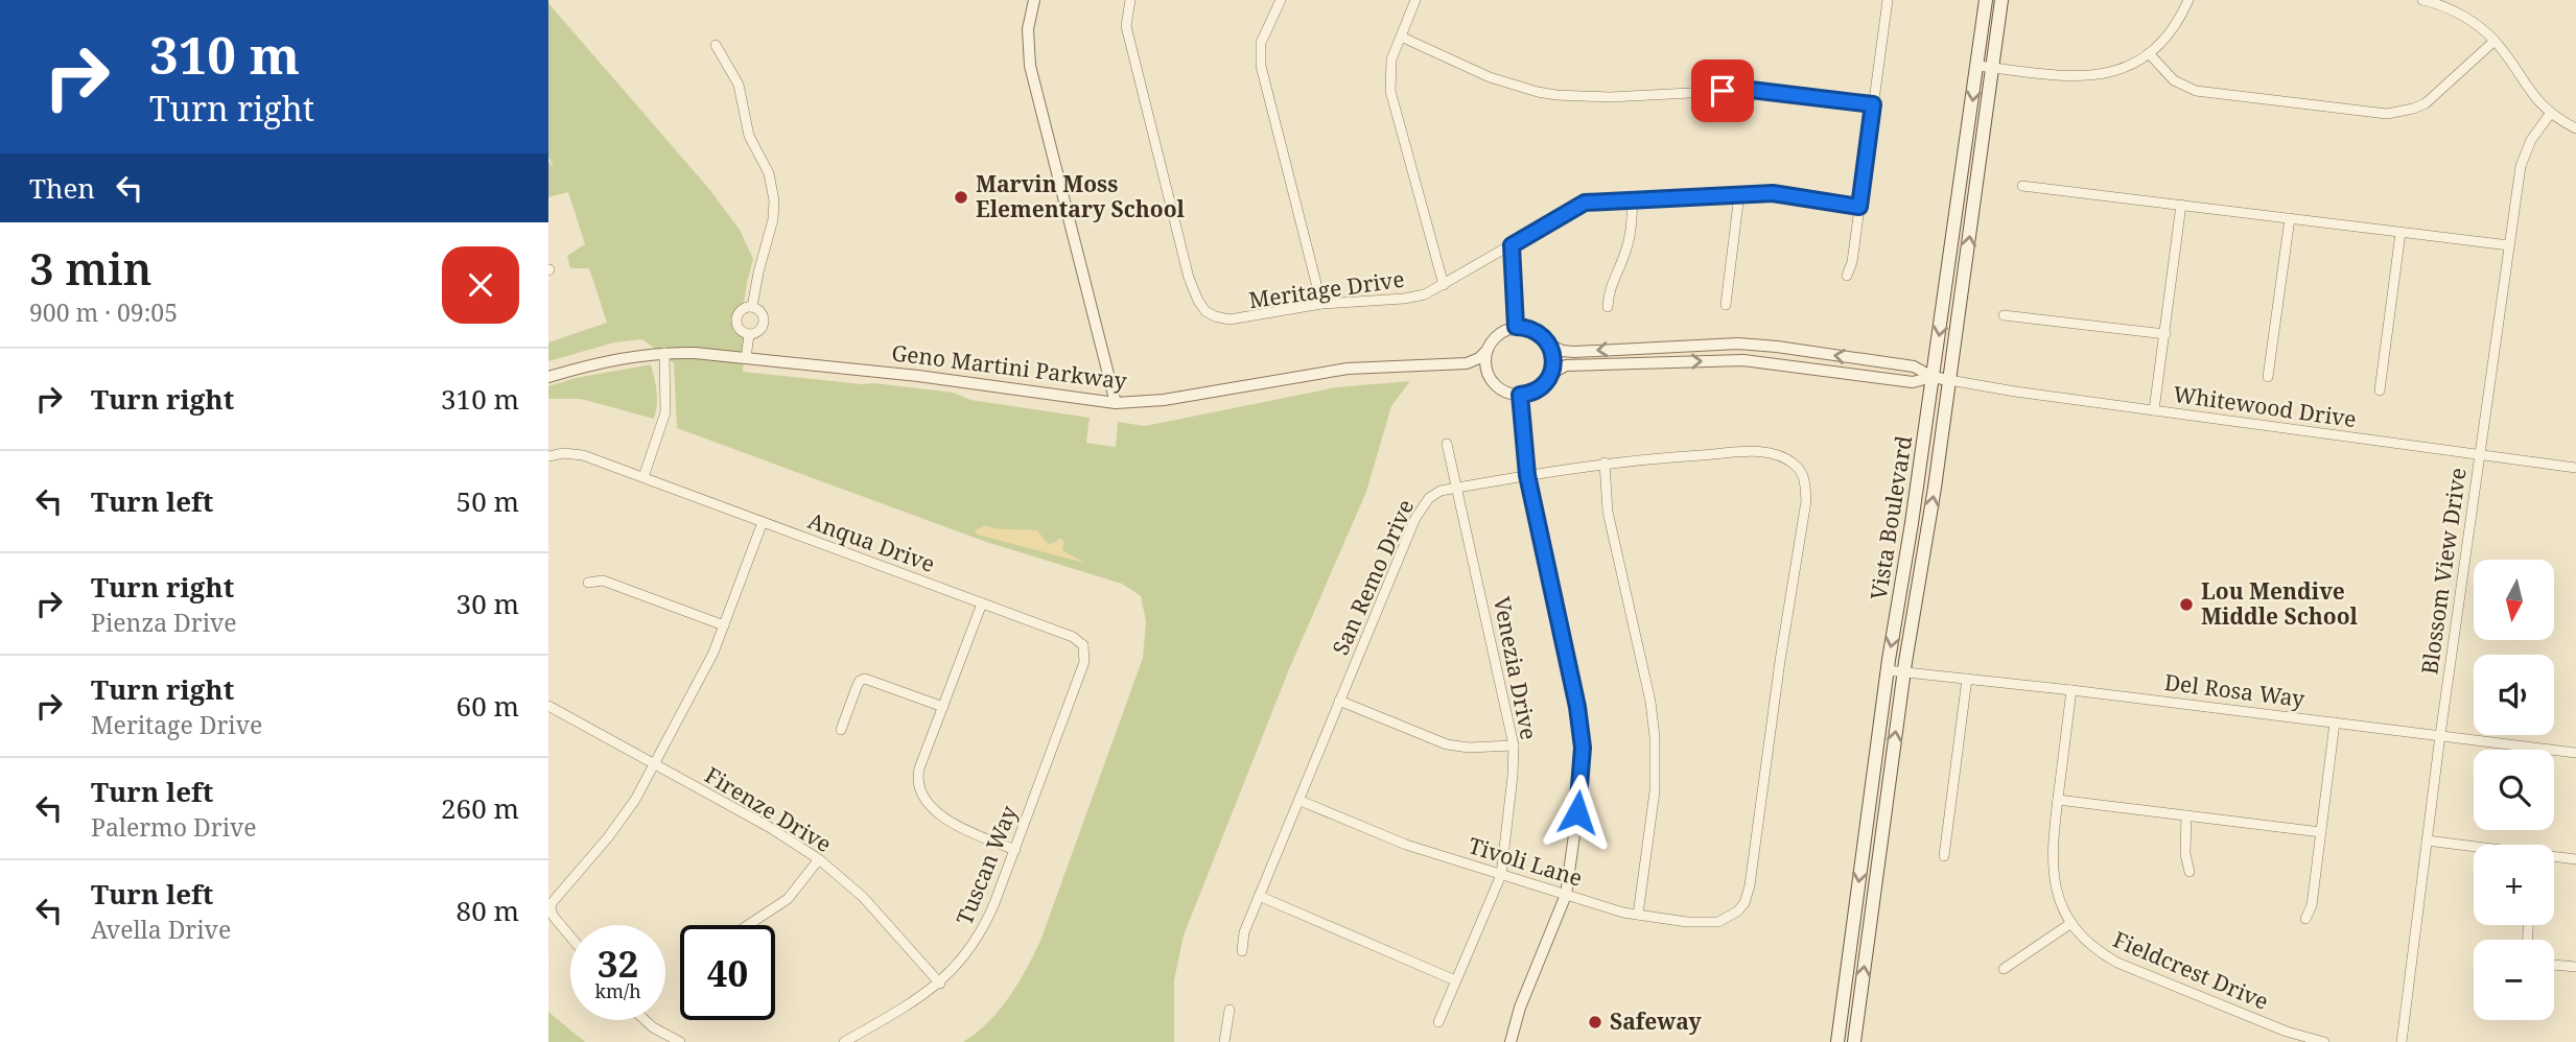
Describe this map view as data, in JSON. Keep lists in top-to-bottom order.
{
  "streets": {
    "main road": ["Vista Boulevard"],
    "street": [
      "Meritage Drive",
      "Geno Martini Parkway",
      "Whitewood Drive",
      "Anqua Drive",
      "Blossom View Drive",
      "San Remo Drive",
      "Venezia Drive",
      "Del Rosa Way",
      "Firenze Drive",
      "Tivoli Lane",
      "Tuscan Way",
      "Fieldcrest Drive"
    ]
  },
  "crossings": [
    ["Whitewood Drive", "Vista Boulevard"],
    ["Whitewood Drive", "Blossom View Drive"],
    ["Vista Boulevard", "Del Rosa Way"],
    ["Anqua Drive", "Tuscan Way"],
    ["Blossom View Drive", "Del Rosa Way"],
    ["San Remo Drive", "Venezia Drive"],
    ["San Remo Drive", "Tivoli Lane"],
    ["Venezia Drive", "Tivoli Lane"],
    ["Del Rosa Way", "Fieldcrest Drive"],
    ["Firenze Drive", "Tuscan Way"]
  ],
  "places": ["Marvin Moss Elementary School", "Lou Mendive Middle School", "Safeway"],
  "north": "bottom",
  "page": {
    "turn": ["310 m", "Turn right"],
    "then": "Then",
    "heading": ["3 min", "900 m · 09:05"],
    "list": [
      {
        "name": "Turn right",
        "value": "310 m"
      },
      {
        "name": "Turn left",
        "value": "50 m"
      },
      {
        "name": "Turn right",
        "note": "Pienza Drive",
        "value": "30 m"
      },
      {
        "name": "Turn right",
        "note": "Meritage Drive",
        "value": "60 m"
      },
      {
        "name": "Turn left",
        "note": "Palermo Drive",
        "value": "260 m"
      },
      {
        "name": "Turn left",
        "note": "Avella Drive",
        "value": "80 m"
      }
    ],
    "map_buttons": ["+", "−"],
    "speed": "32 km/h",
    "limit": "40"
  }
}
